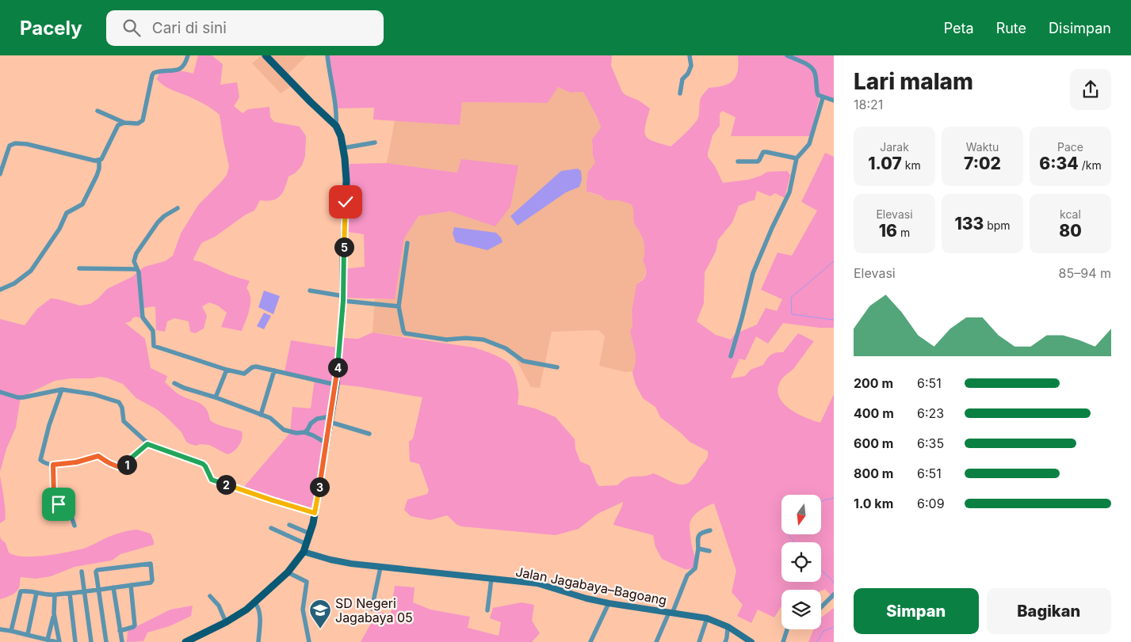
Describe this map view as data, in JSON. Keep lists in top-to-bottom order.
{
  "streets": {
    "street": ["Jalan Jagabaya–Bagoang"]
  },
  "places": {
    "school or university": ["SD Negeri Jagabaya 05"]
  },
  "north": "bottom",
  "page": {
    "header": "Pacely",
    "search": "Cari di sini",
    "nav": ["Peta", "Rute", "Disimpan"],
    "heading": ["Lari malam", "18:21"],
    "stats": [
      ["Jarak", "1.07 km"],
      ["Waktu", "7:02"],
      ["Pace", "6:34 /km"],
      ["Elevasi", "16 m"],
      ["133 bpm"],
      ["kcal", "80"]
    ],
    "pins": [
      "5",
      "4",
      "1",
      "2",
      "3"
    ],
    "chart": ["Elevasi", "85–94 m"],
    "list": [
      {
        "name": "200 m",
        "note": "6:51"
      },
      {
        "name": "400 m",
        "note": "6:23"
      },
      {
        "name": "600 m",
        "note": "6:35"
      },
      {
        "name": "800 m",
        "note": "6:51"
      },
      {
        "name": "1.0 km",
        "note": "6:09"
      }
    ],
    "buttons": ["Simpan", "Bagikan"]
  }
}
